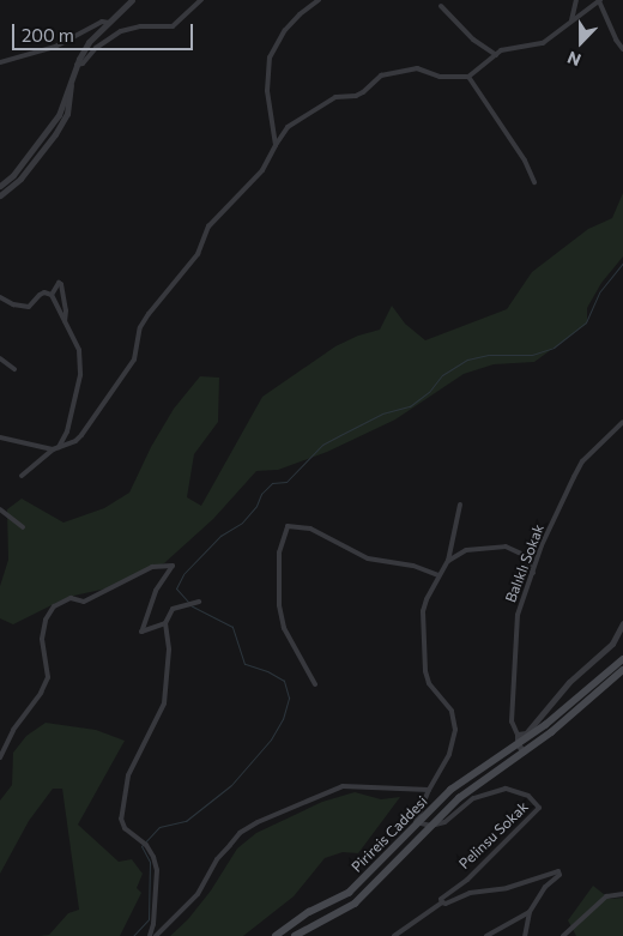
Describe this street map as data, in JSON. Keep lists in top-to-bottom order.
{
  "streets": {
    "main road": ["Pirireis Caddesi"],
    "street": ["Balıklı Sokak", "Pelinsu Sokak"]
  },
  "crossings": [
    ["Pirireis Caddesi", "Pelinsu Sokak"]
  ],
  "scale_bar": "200 m",
  "north": "bottom"
}
